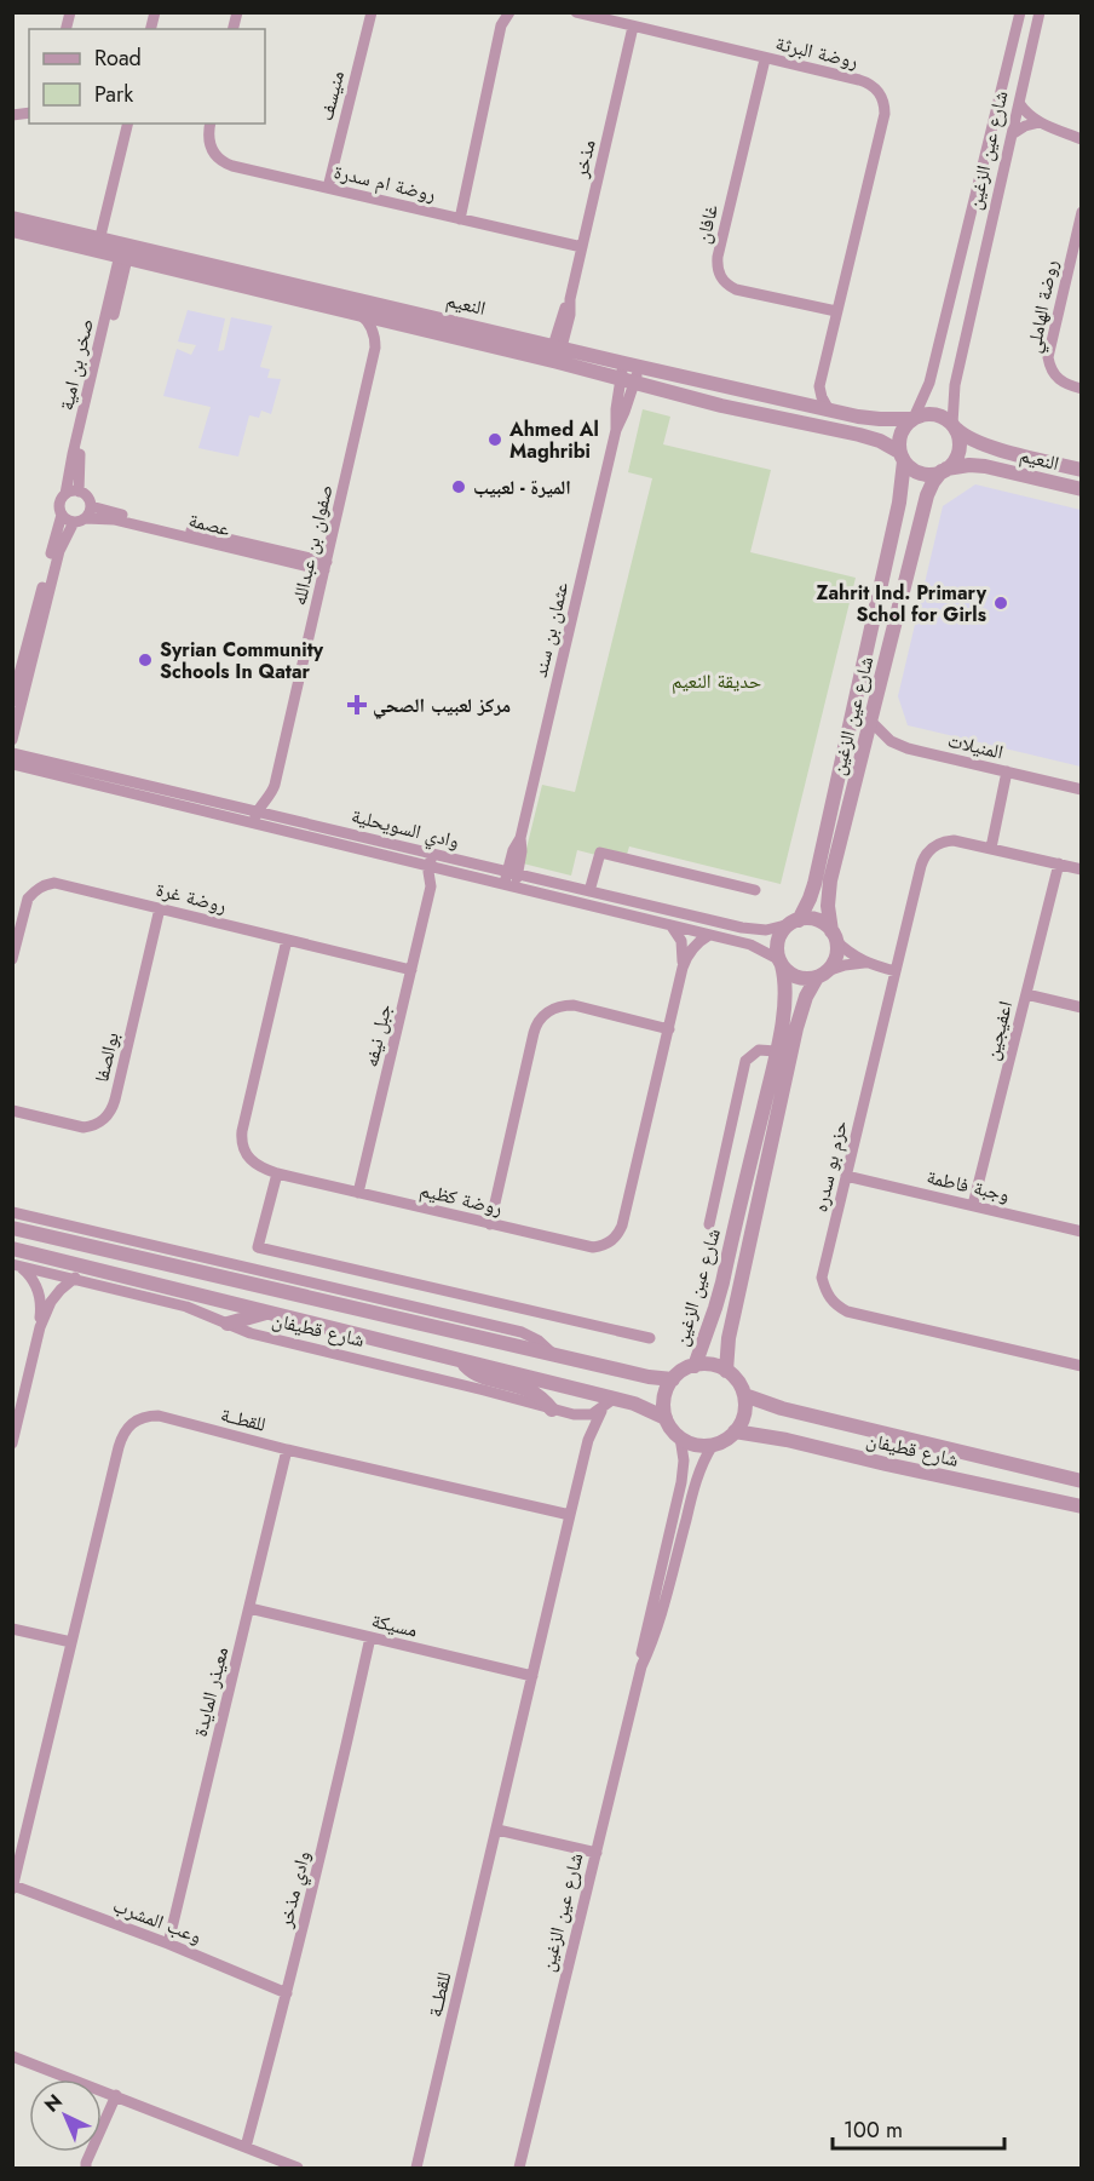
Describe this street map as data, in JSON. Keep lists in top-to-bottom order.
{
  "streets": {
    "street": [
      "روضة البرثة",
      "منيسف",
      "شارع عين الزغين",
      "مذخر",
      "روضة ام سدرة",
      "غافان",
      "النعيم",
      "روضة الهاملي",
      "صخر بن امية",
      "عصمة",
      "صفوان بن عبدالله",
      "عثمان بن سند",
      "المنيلات",
      "وادي السويحلية",
      "روضة غرة",
      "اعفيجين",
      "جبل نيفه",
      "بوالصفا",
      "حزم بو سدره",
      "وجبة فاطمة",
      "روضة كظيم",
      "شارع قطيفان",
      "للقطــة",
      "مسيكة",
      "معيذر المايدة",
      "وادي مذخر",
      "وعب المشرب"
    ]
  },
  "crossings": [
    ["روضة البرثة", "مذخر"],
    ["روضة البرثة", "غافان"],
    ["منيسف", "روضة ام سدرة"],
    ["شارع عين الزغين", "النعيم"],
    ["شارع عين الزغين", "المنيلات"],
    ["شارع عين الزغين", "وادي السويحلية"],
    ["شارع عين الزغين", "شارع قطيفان"],
    ["مذخر", "روضة ام سدرة"],
    ["مذخر", "النعيم"],
    ["النعيم", "صخر بن امية"],
    ["النعيم", "صفوان بن عبدالله"],
    ["النعيم", "عثمان بن سند"],
    ["صخر بن امية", "عصمة"],
    ["عصمة", "صفوان بن عبدالله"],
    ["صفوان بن عبدالله", "وادي السويحلية"],
    ["عثمان بن سند", "وادي السويحلية"],
    ["وادي السويحلية", "جبل نيفه"],
    ["وادي السويحلية", "روضة كظيم"],
    ["روضة غرة", "جبل نيفه"],
    ["روضة غرة", "بوالصفا"],
    ["روضة غرة", "روضة كظيم"],
    ["اعفيجين", "حزم بو سدره"],
    ["اعفيجين", "وجبة فاطمة"],
    ["جبل نيفه", "روضة كظيم"],
    ["حزم بو سدره", "وجبة فاطمة"],
    ["شارع قطيفان", "للقطــة"],
    ["للقطــة", "مسيكة"],
    ["للقطــة", "معيذر المايدة"],
    ["للقطــة", "وعب المشرب"],
    ["مسيكة", "معيذر المايدة"],
    ["مسيكة", "وادي مذخر"],
    ["معيذر المايدة", "وعب المشرب"],
    ["وادي مذخر", "وعب المشرب"]
  ],
  "parks": ["حديقة النعيم"],
  "places": {
    "other": [
      "Ahmed Al Maghribi",
      "الميرة - لعبيب",
      "Zahrit Ind. Primary Schol for Girls",
      "Syrian Community Schools In Qatar"
    ],
    "health": ["مركز لعبيب الصحي"]
  },
  "legend": ["Road", "Park"],
  "scale_bar": "100 m",
  "north": "top left"
}
